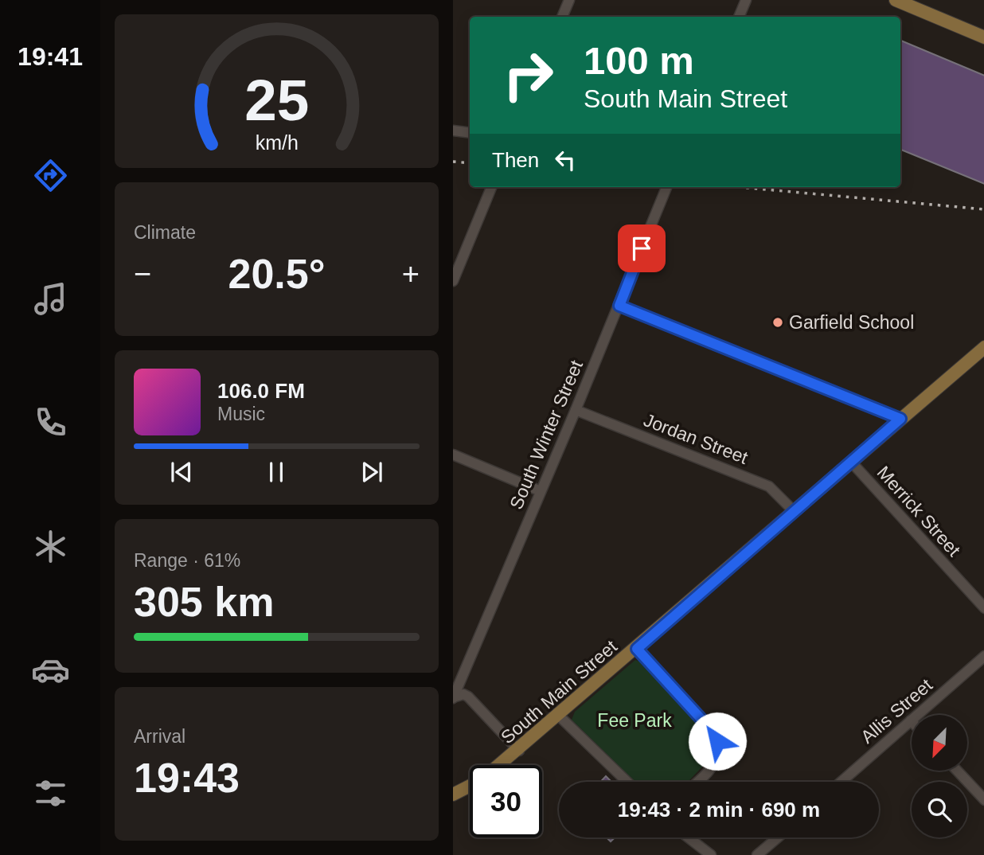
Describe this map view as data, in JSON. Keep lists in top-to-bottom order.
{
  "streets": {
    "main road": ["South Main Street"],
    "street": [
      "South Winter Street",
      "Jordan Street",
      "Merrick Street",
      "Allis Street"
    ]
  },
  "crossings": [
    ["South Winter Street", "Jordan Street"],
    ["Jordan Street", "South Main Street"],
    ["Merrick Street", "South Main Street"]
  ],
  "parks": ["Fee Park"],
  "places": ["Garfield School"],
  "north": "bottom left",
  "page": {
    "tabs": "19:41",
    "turn": ["100 m", "South Main Street"],
    "then": "Then",
    "tile": [
      "Climate",
      ["Range · 61%", "305 km"],
      ["Arrival", "19:43"]
    ],
    "heat": ["−", "20.5°", "+"],
    "song": ["106.0 FM", "Music"],
    "limit": "30",
    "trip": "19:43 · 2 min · 690 m",
    "gauge": ["25", "km/h"]
  }
}
